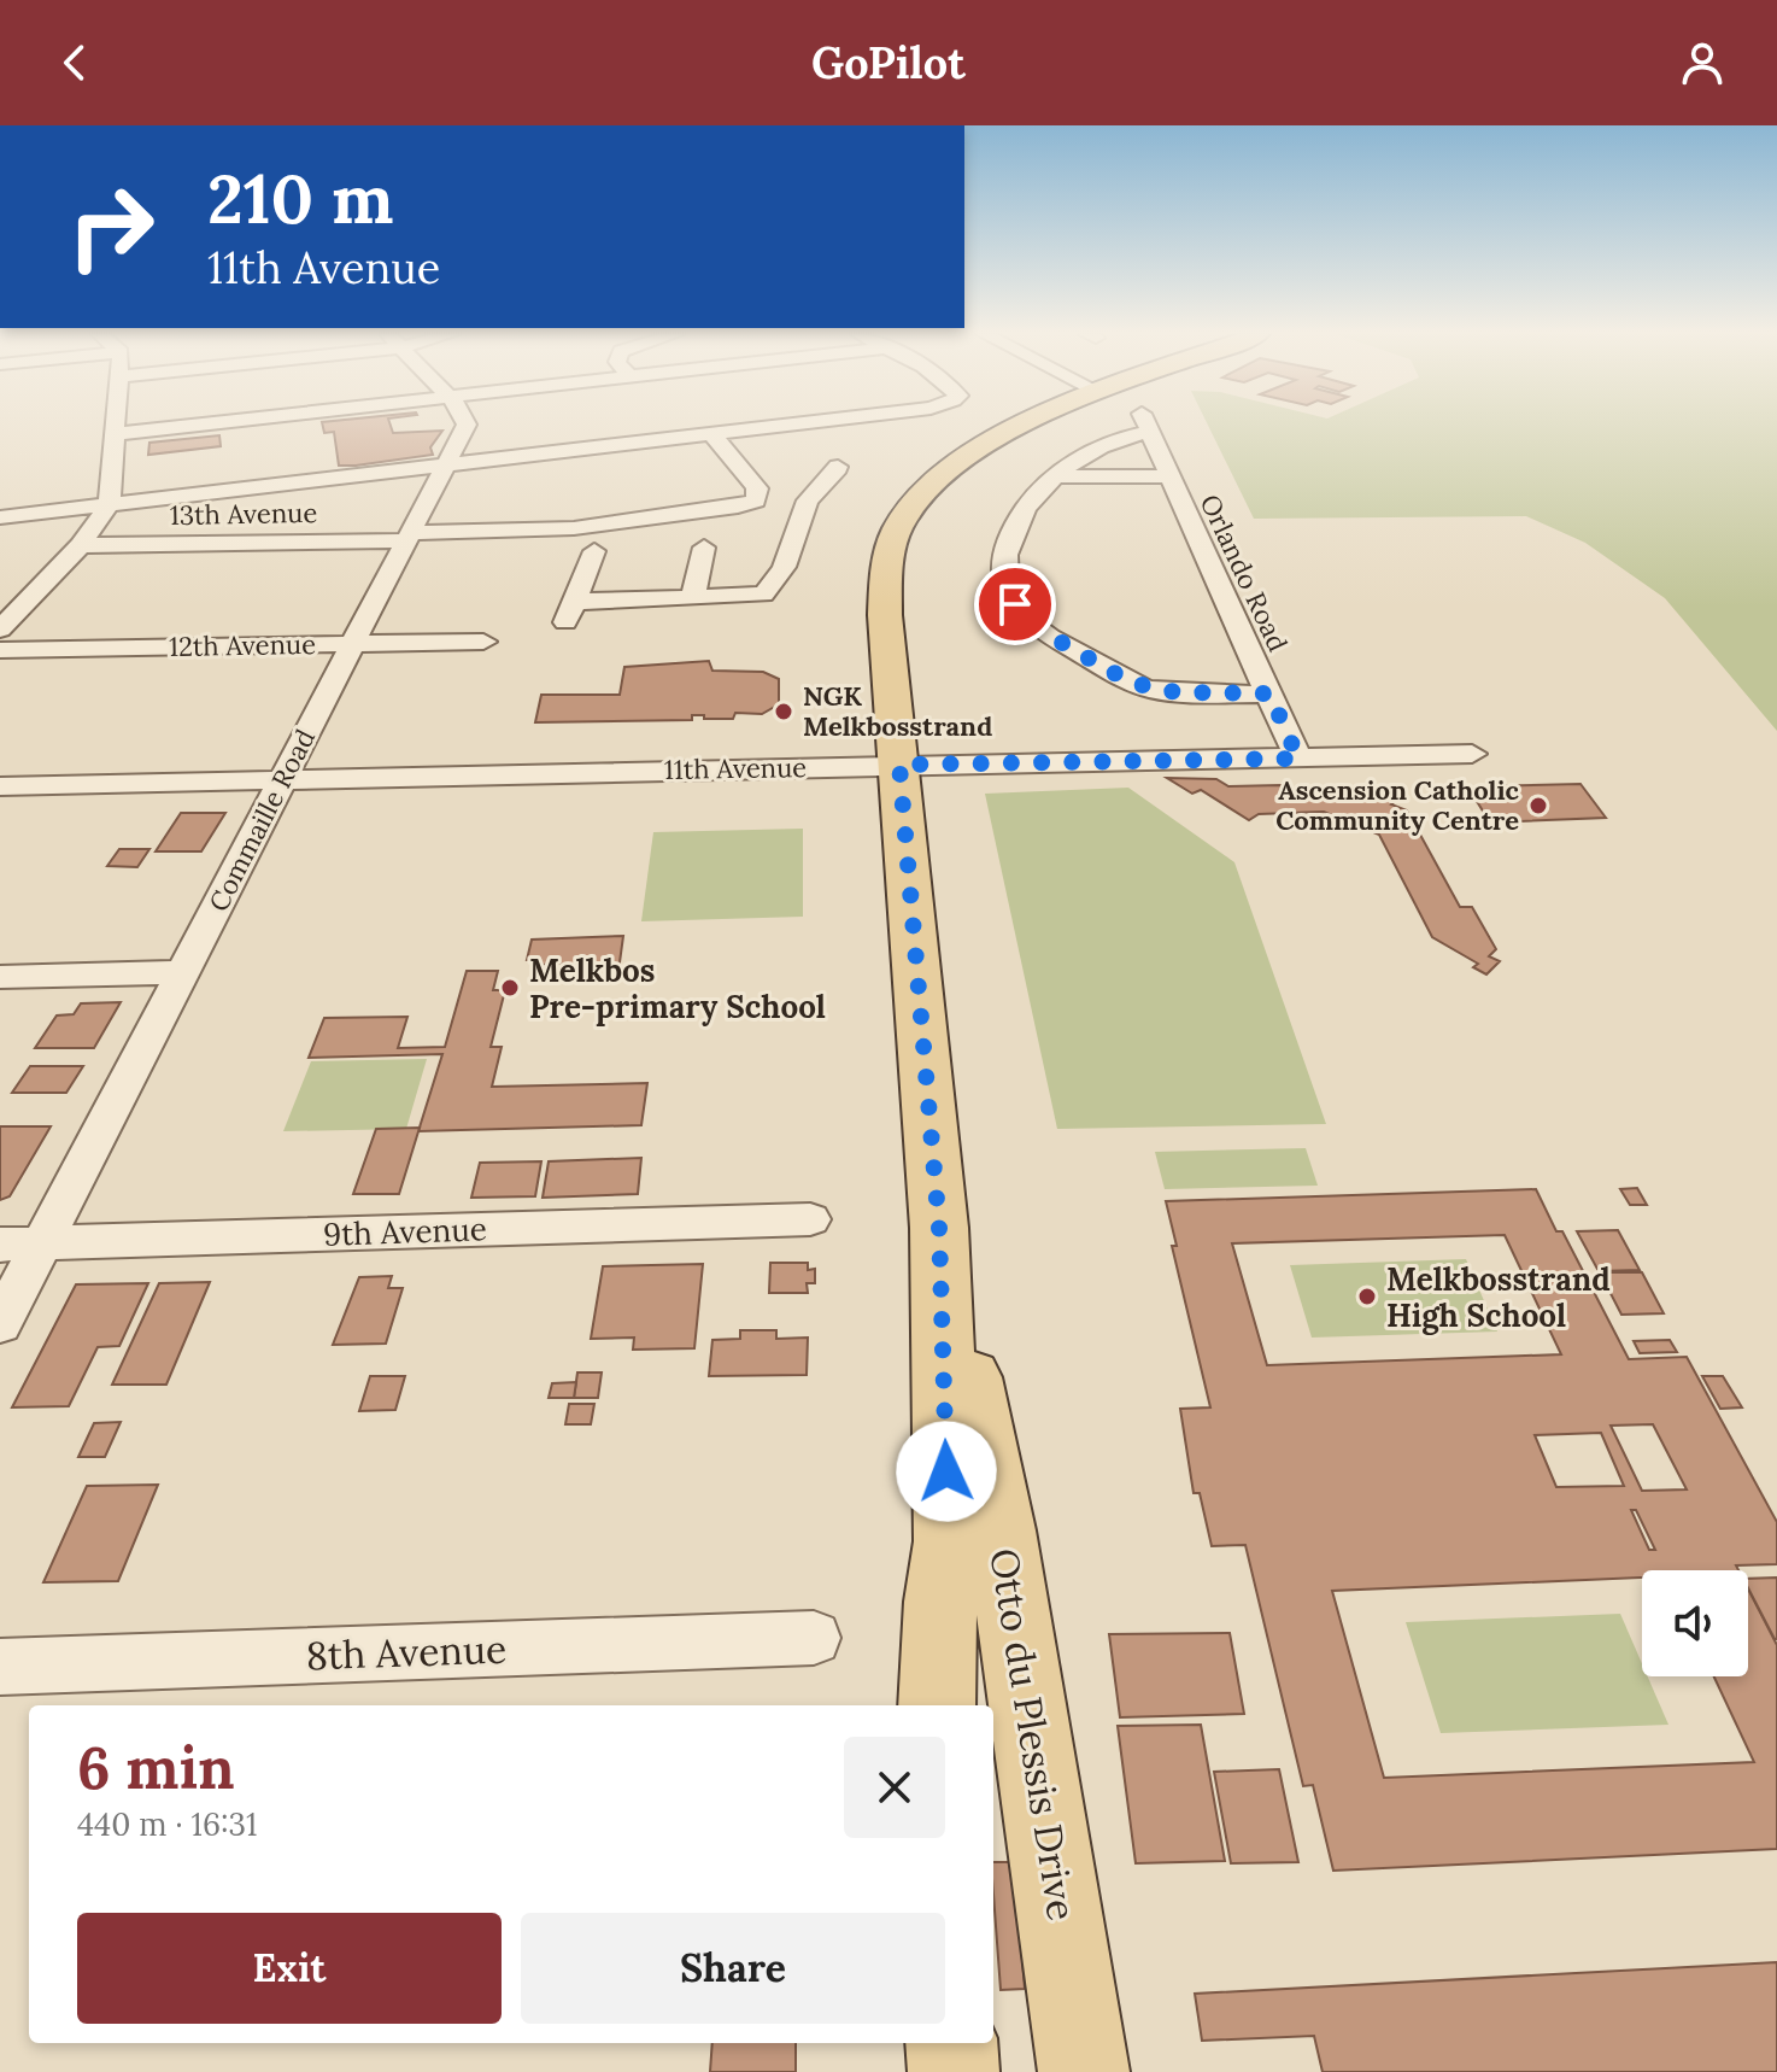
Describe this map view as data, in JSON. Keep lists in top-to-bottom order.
{
  "streets": {
    "main road": ["Otto du Plessis Drive"],
    "street": [
      "13th Avenue",
      "Orlando Road",
      "12th Avenue",
      "11th Avenue",
      "Commaille Road",
      "9th Avenue",
      "8th Avenue"
    ]
  },
  "crossings": [
    ["13th Avenue", "Commaille Road"],
    ["Orlando Road", "11th Avenue"],
    ["12th Avenue", "Commaille Road"],
    ["11th Avenue", "Commaille Road"],
    ["11th Avenue", "Otto du Plessis Drive"],
    ["Commaille Road", "9th Avenue"]
  ],
  "places": [
    "NGK Melkbosstrand",
    "Ascension Catholic Community Centre",
    "Melkbos Pre-primary School",
    "Melkbosstrand High School"
  ],
  "page": {
    "header": "GoPilot",
    "turn": ["210 m", "11th Avenue"],
    "heading": ["6 min", "440 m · 16:31"],
    "buttons": ["Exit", "Share"]
  }
}
